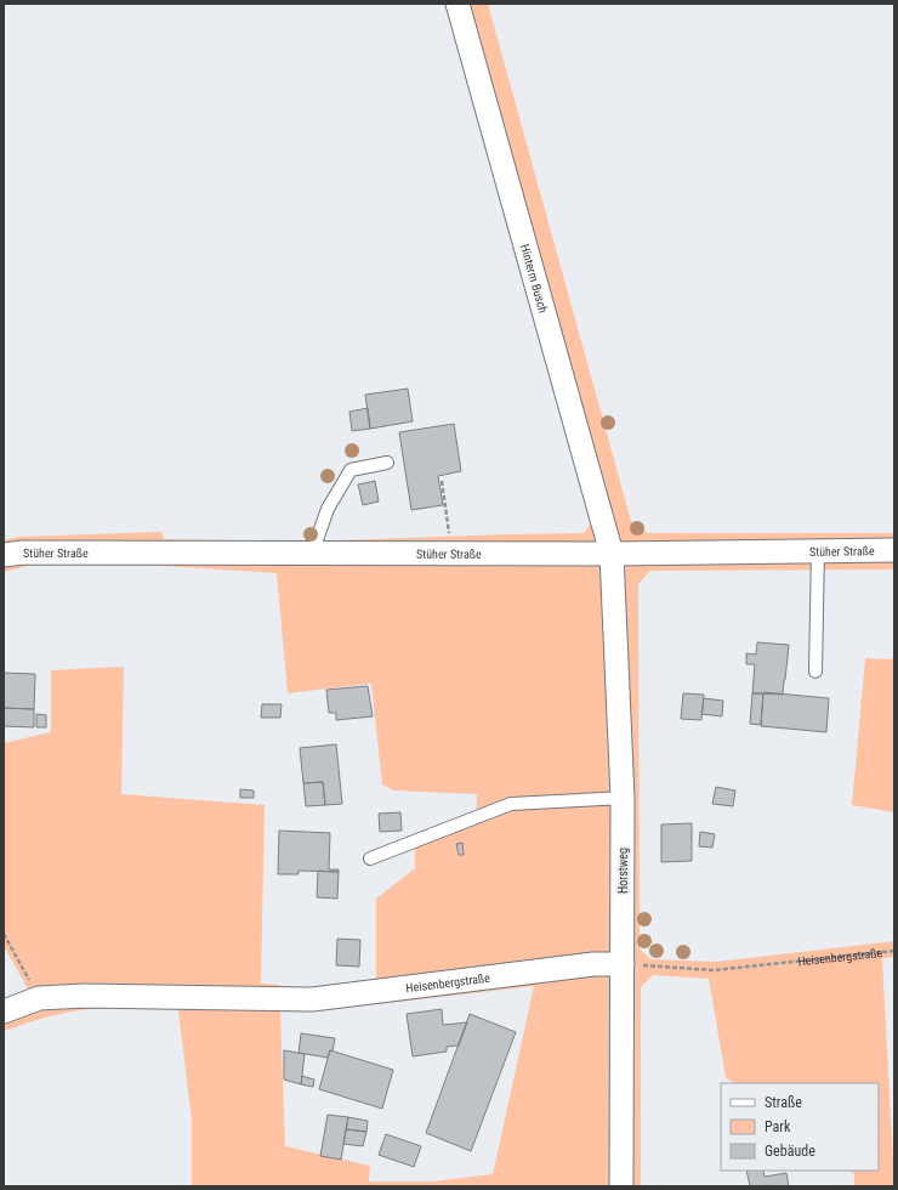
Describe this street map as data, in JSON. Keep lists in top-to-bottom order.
{
  "streets": {
    "street": [
      "Hinterm Busch",
      "Stüher Straße",
      "Horstweg",
      "Heisenbergstraße"
    ]
  },
  "crossings": [
    ["Hinterm Busch", "Stüher Straße"],
    ["Hinterm Busch", "Horstweg"],
    ["Stüher Straße", "Horstweg"],
    ["Horstweg", "Heisenbergstraße"]
  ],
  "legend": ["Straße", "Park", "Gebäude"]
}
